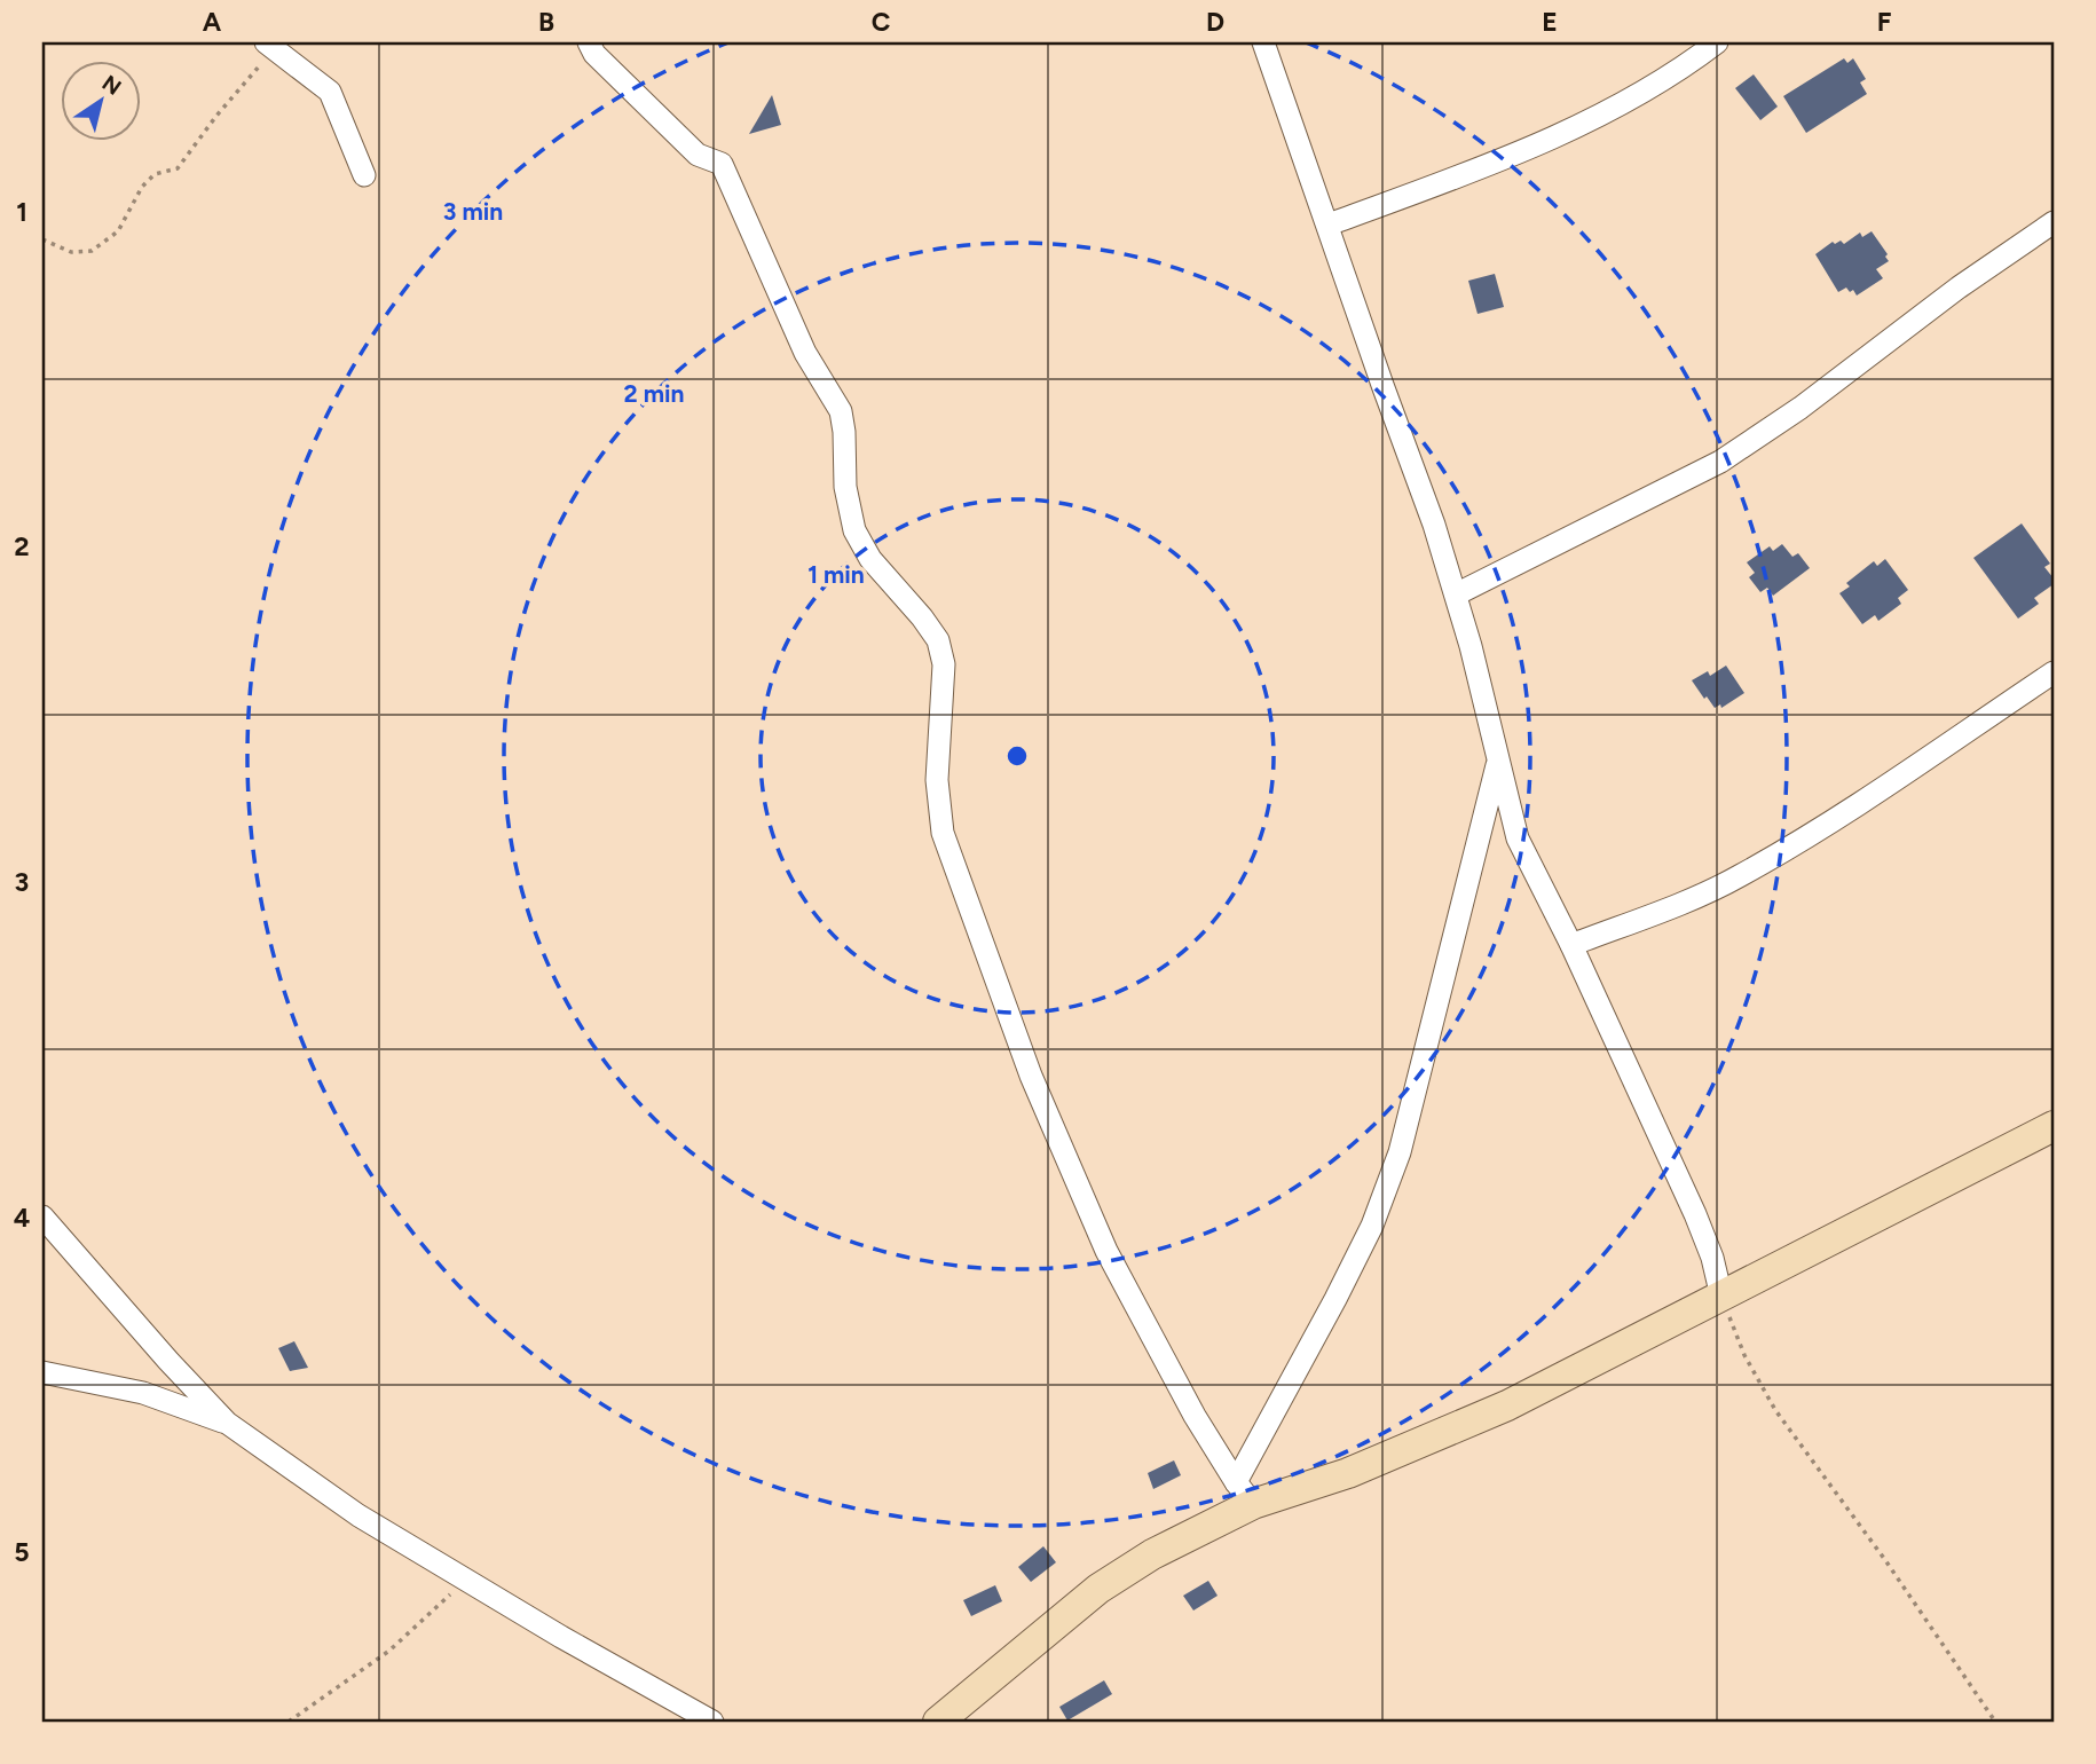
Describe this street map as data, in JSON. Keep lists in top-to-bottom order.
{
  "north": "top right",
  "grid": {
    "columns": [
      "A",
      "B",
      "C",
      "D",
      "E",
      "F"
    ],
    "rows": [
      "1",
      "2",
      "3",
      "4",
      "5"
    ]
  },
  "rings": ["3 min", "2 min", "1 min"]
}
